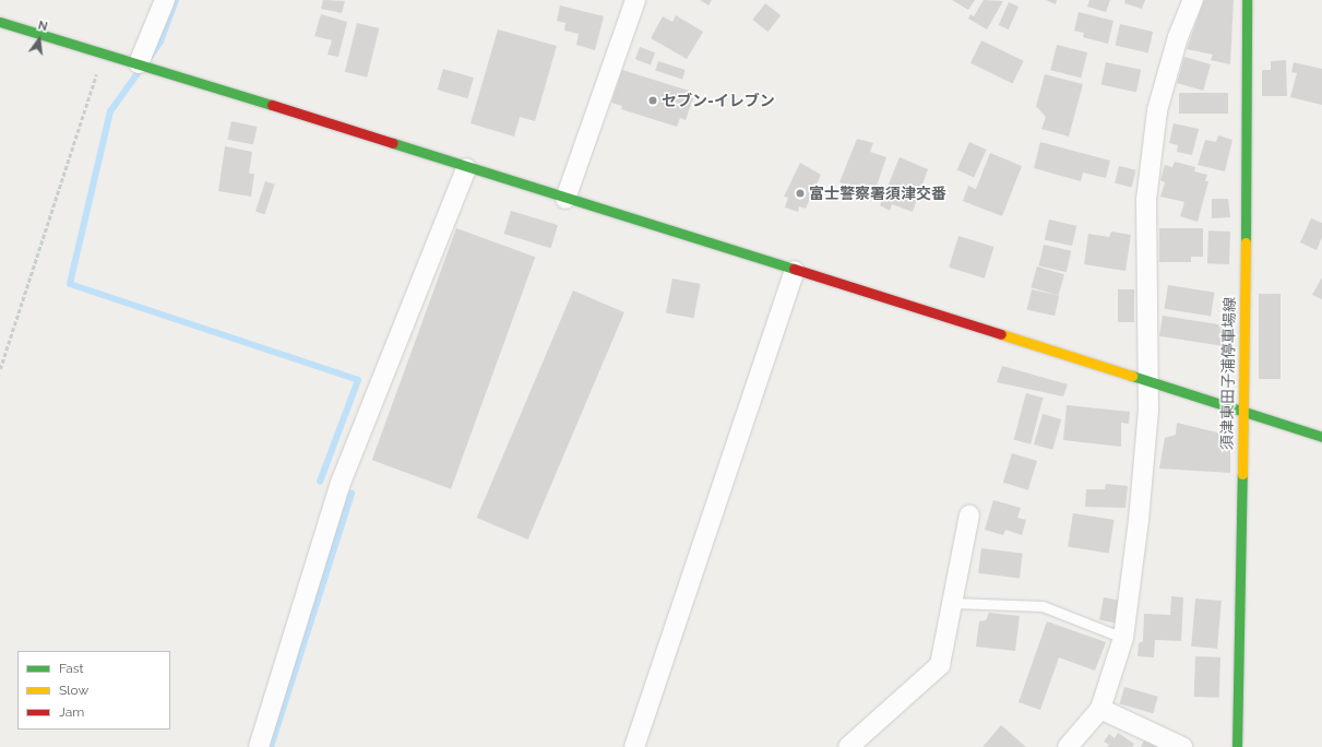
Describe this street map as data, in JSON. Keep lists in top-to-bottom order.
{
  "streets": {
    "street": ["須津東田子浦停車場線"]
  },
  "places": ["セブン-イレブン", "富士警察署須津交番"],
  "legend": ["Fast", "Slow", "Jam"],
  "north": "top"
}
